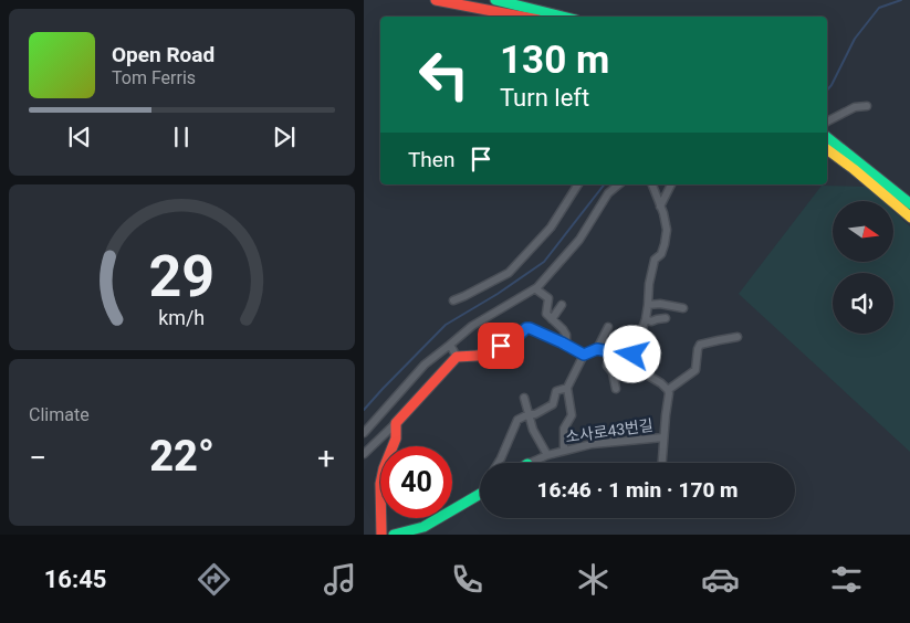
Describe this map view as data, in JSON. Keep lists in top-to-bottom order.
{
  "streets": {
    "street": ["소사로43번길"]
  },
  "north": "right",
  "page": {
    "turn": ["130 m", "Turn left"],
    "song": ["Open Road", "Tom Ferris"],
    "then": "Then",
    "tile": "Climate",
    "heat": ["−", "22°", "+"],
    "limit": "40",
    "trip": "16:46 · 1 min · 170 m",
    "tabs": "16:45",
    "gauge": ["29", "km/h"]
  }
}
